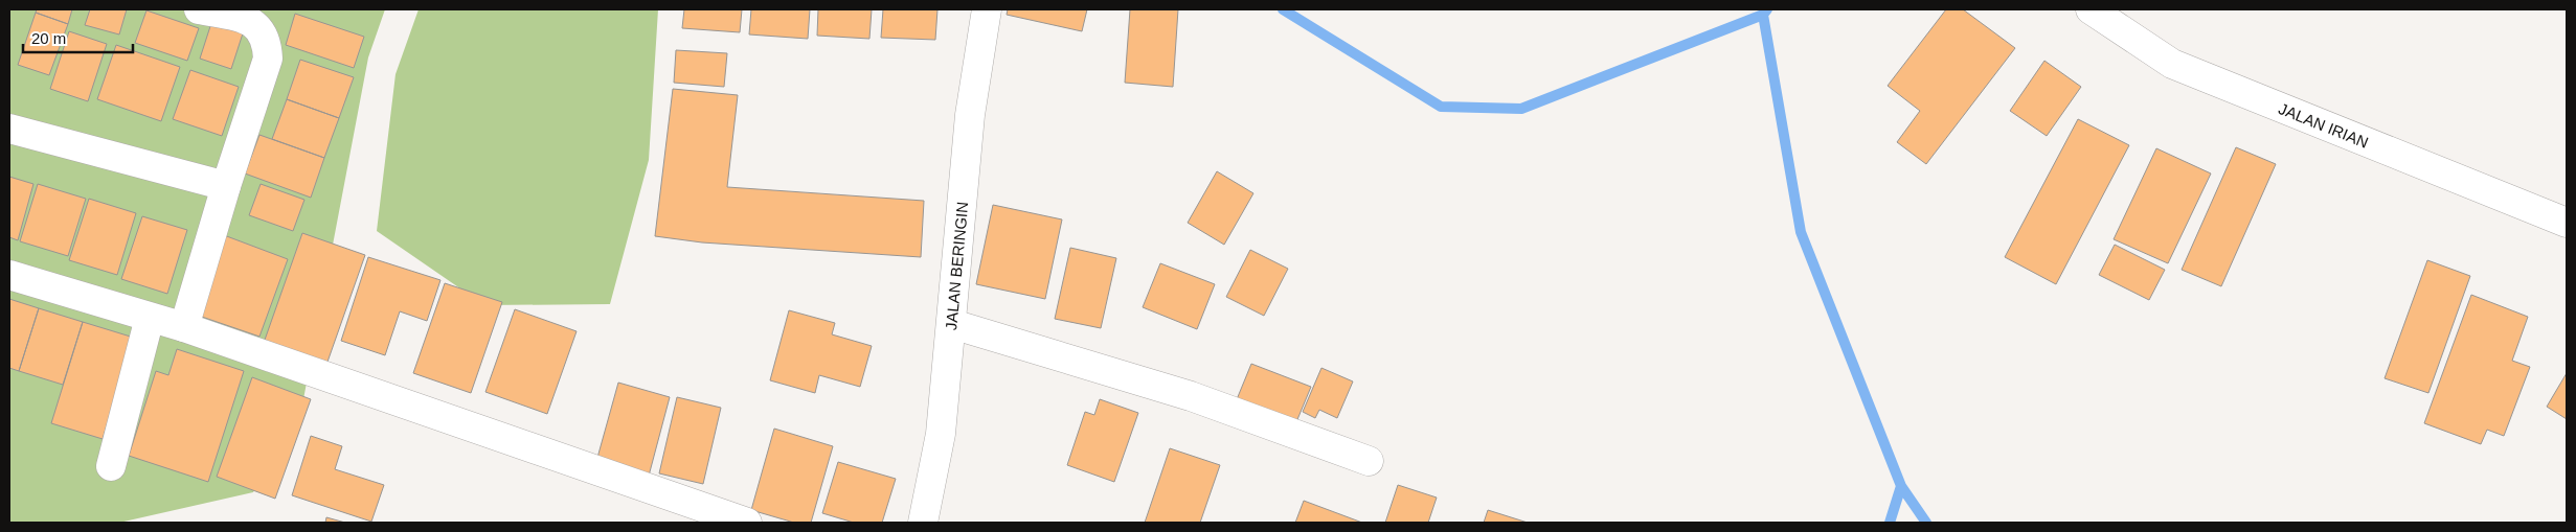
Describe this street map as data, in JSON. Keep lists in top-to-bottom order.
{
  "streets": {
    "street": ["JALAN IRIAN", "JALAN BERINGIN"]
  },
  "scale_bar": "20 m"
}
